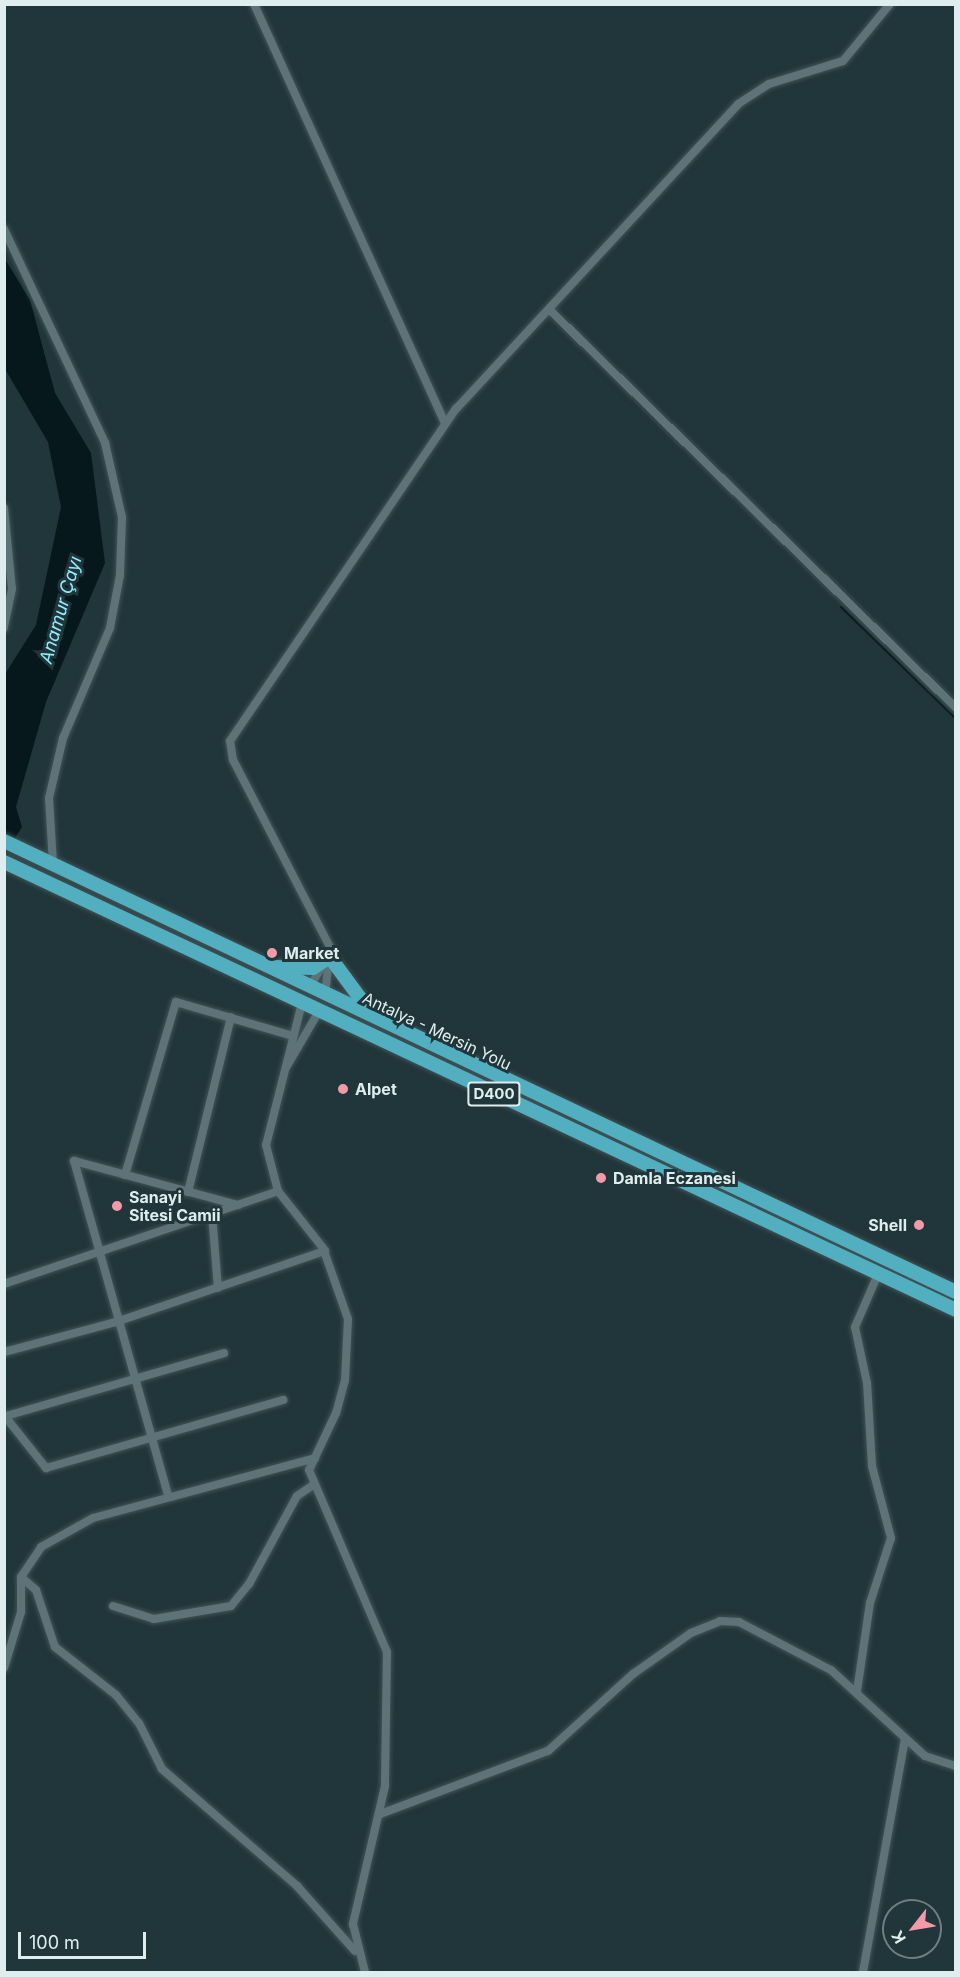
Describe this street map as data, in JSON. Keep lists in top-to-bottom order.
{
  "streets": {
    "highway": ["Antalya - Mersin Yolu", "D400"]
  },
  "water": ["Anamur Çayı"],
  "places": [
    "Market",
    "Alpet",
    "Damla Eczanesi",
    "Sanayi Sitesi Camii",
    "Shell"
  ],
  "scale_bar": "100 m",
  "north": "bottom left"
}
